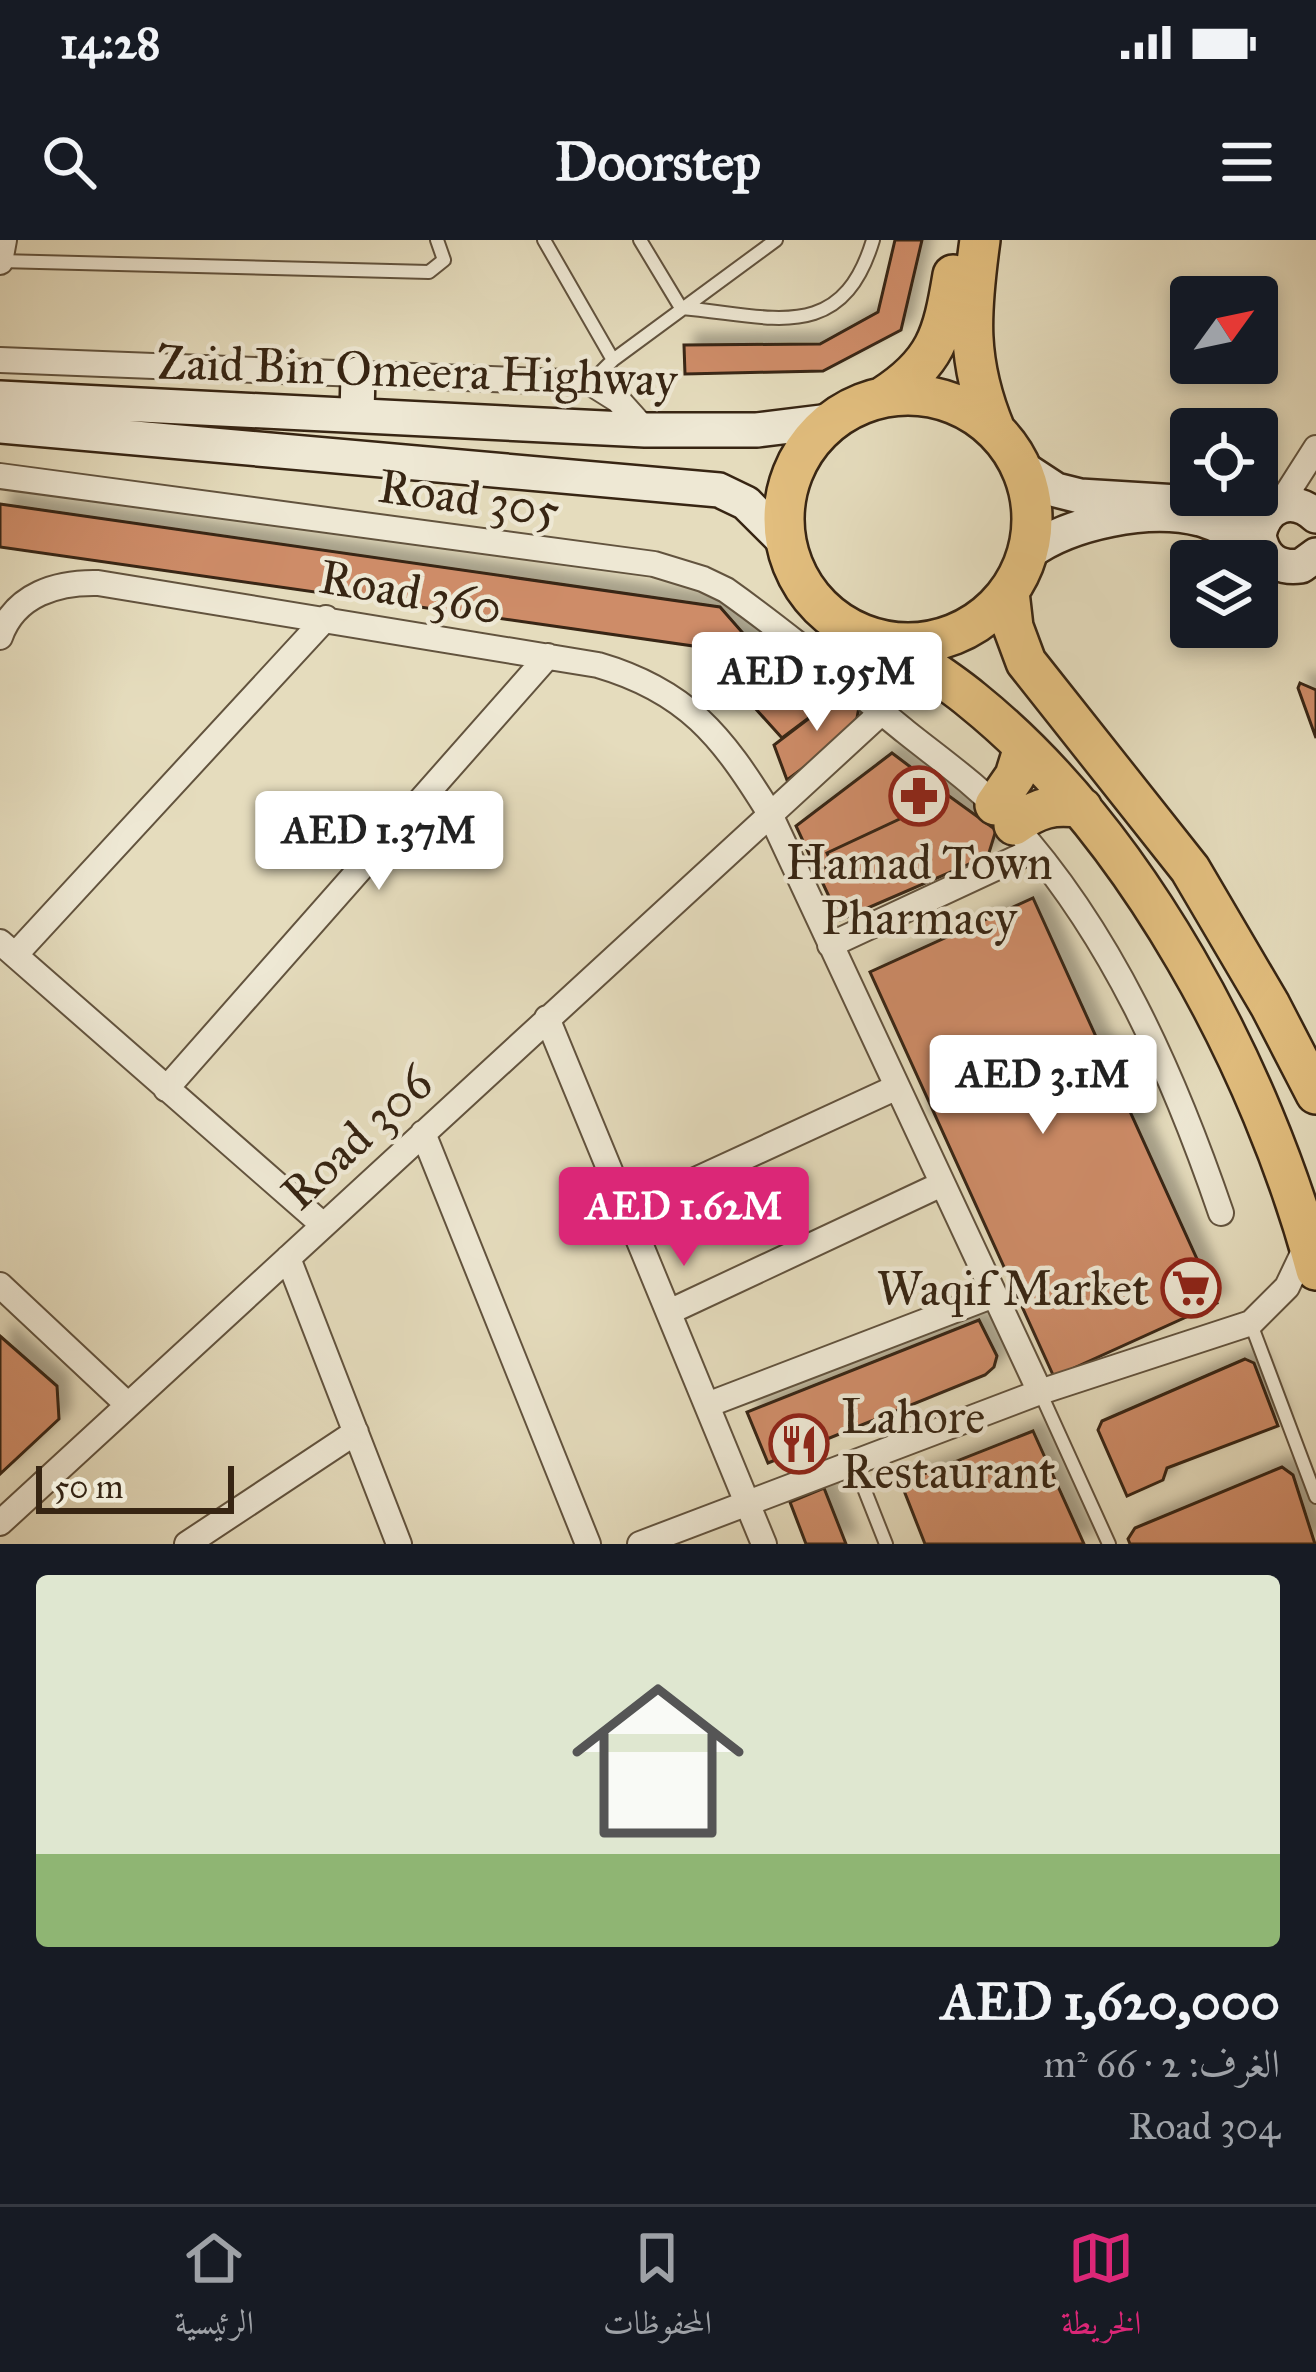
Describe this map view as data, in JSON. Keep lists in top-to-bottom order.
{
  "streets": {
    "street": [
      "Zaid Bin Omeera Highway",
      "Road 305",
      "Road 360",
      "Road 306"
    ]
  },
  "crossings": [
    ["Road 360", "Road 306"]
  ],
  "places": {
    "pharmacy": ["Hamad Town Pharmacy"],
    "supermarket": ["Waqif Market"],
    "restaurant": ["Lahore Restaurant"]
  },
  "scale_bar": "50 m",
  "north": "top right",
  "page": {
    "status": "14:28",
    "header": "Doorstep",
    "price": [
      "AED 1.95M",
      "AED 1.37M",
      "AED 3.1M",
      "AED 1.62M"
    ],
    "scale": "50 m",
    "list": [
      {
        "name": "AED 1,620,000",
        "note": "الغرف: 2 · 66 m² · Road 304"
      }
    ],
    "tabs": ["الخريطة", "المحفوظات", "الرئيسية"]
  }
}
